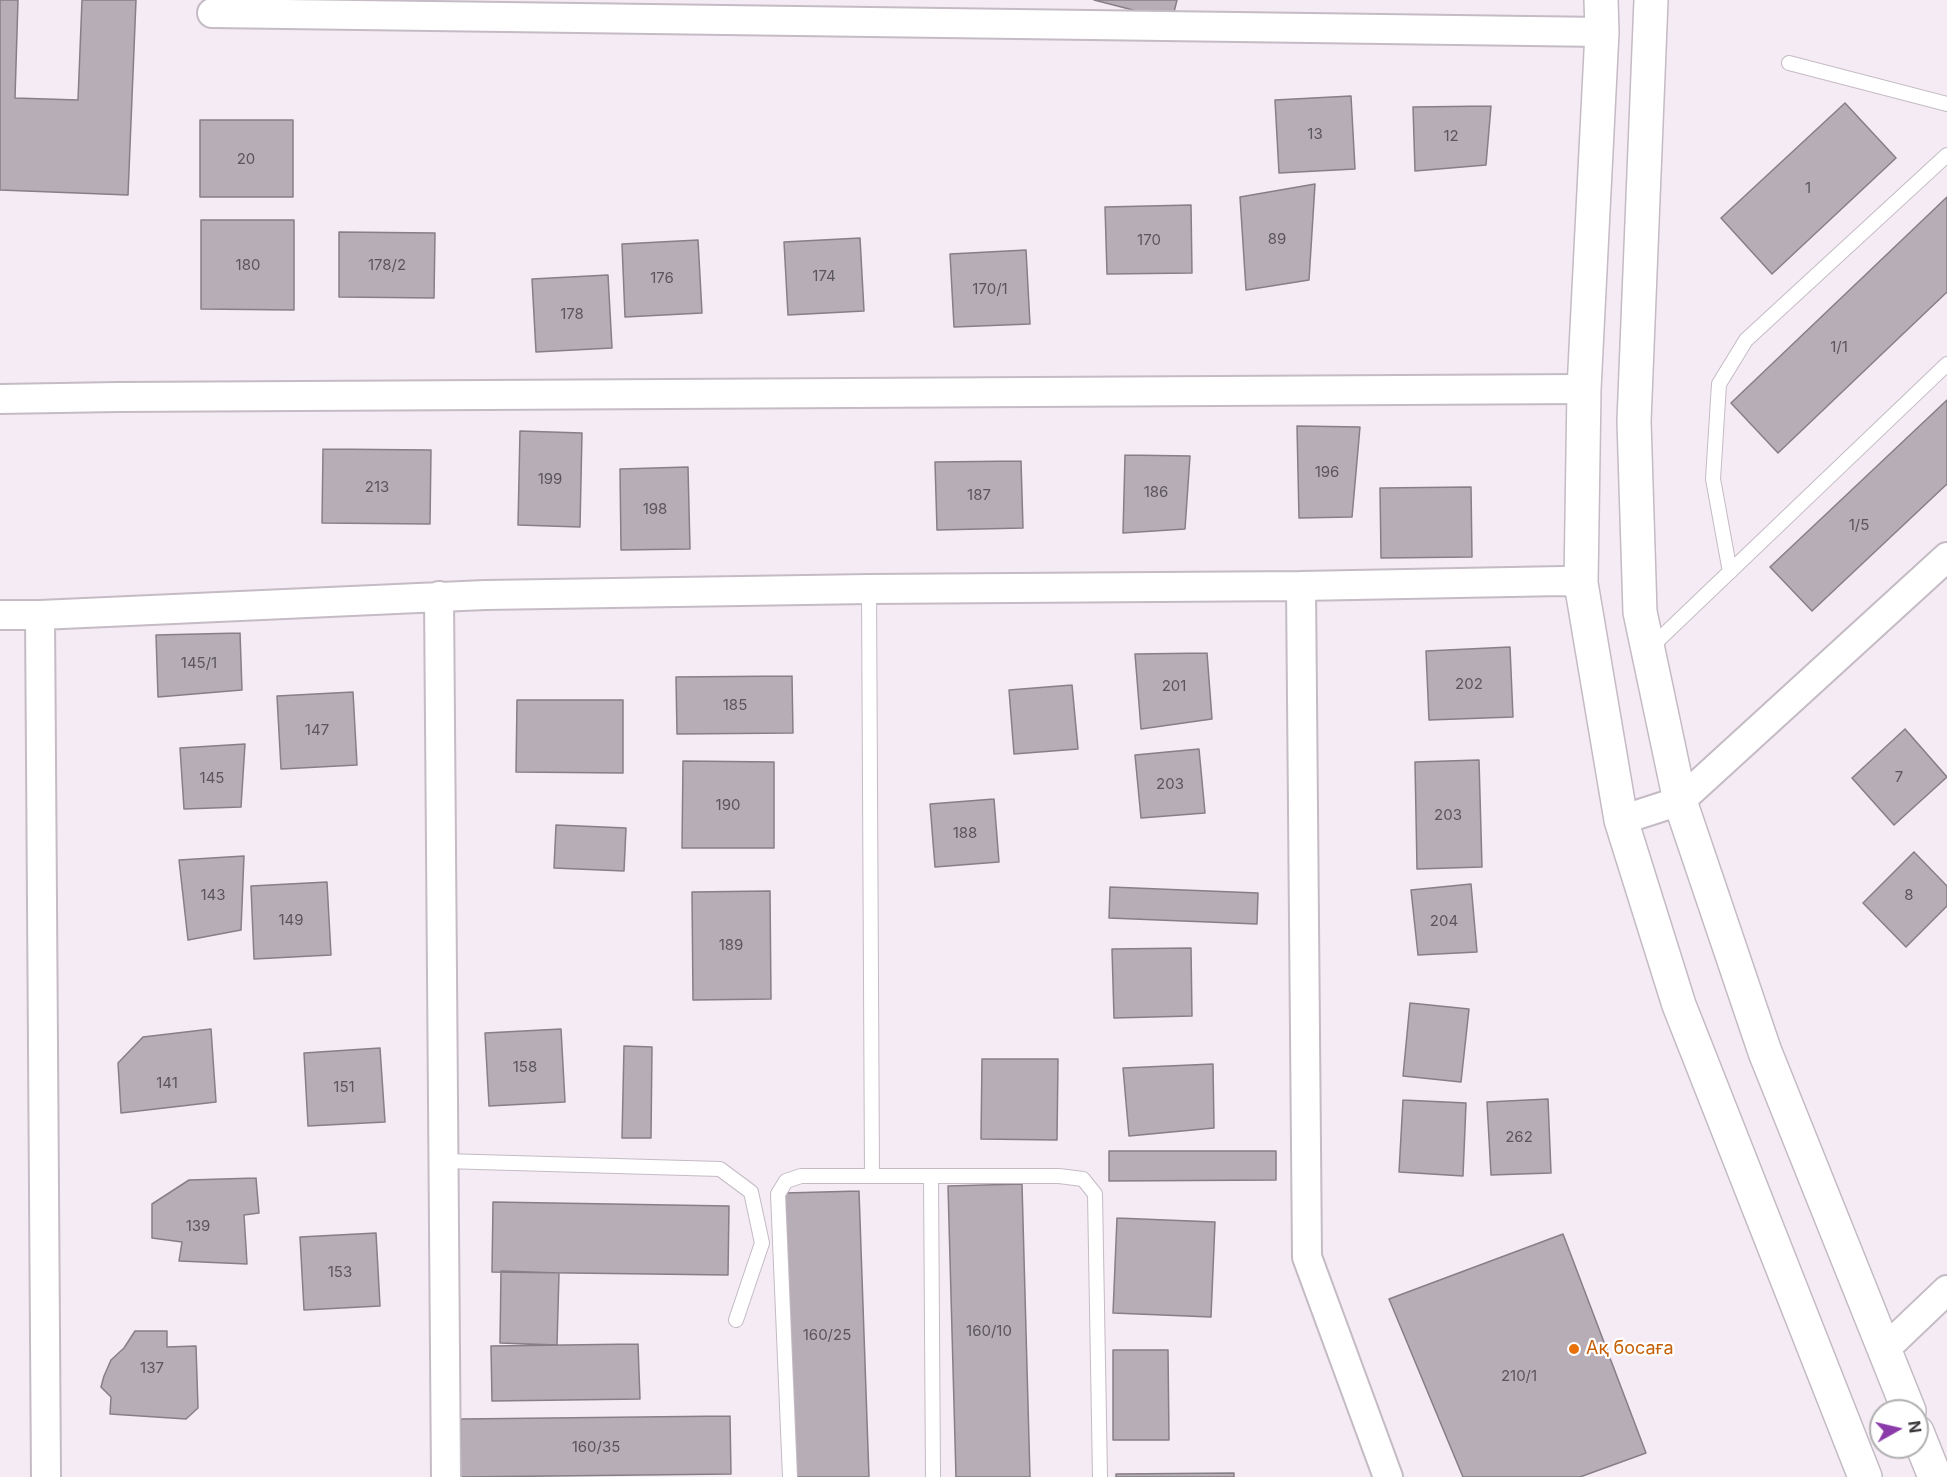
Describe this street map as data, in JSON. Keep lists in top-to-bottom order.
{
  "places": ["Ақ босаға"],
  "house_numbers": [
    "13",
    "12",
    "20",
    "1",
    "89",
    "170",
    "180",
    "178/2",
    "174",
    "176",
    "170/1",
    "178",
    "1/1",
    "196",
    "199",
    "213",
    "186",
    "187",
    "198",
    "1/5",
    "145/1",
    "202",
    "201",
    "185",
    "147",
    "7",
    "145",
    "203",
    "190",
    "203",
    "188",
    "143",
    "8",
    "149",
    "204",
    "189",
    "158",
    "141",
    "151",
    "262",
    "139",
    "153",
    "160/10",
    "160/25",
    "137",
    "210/1",
    "160/35"
  ],
  "north": "right"
}
